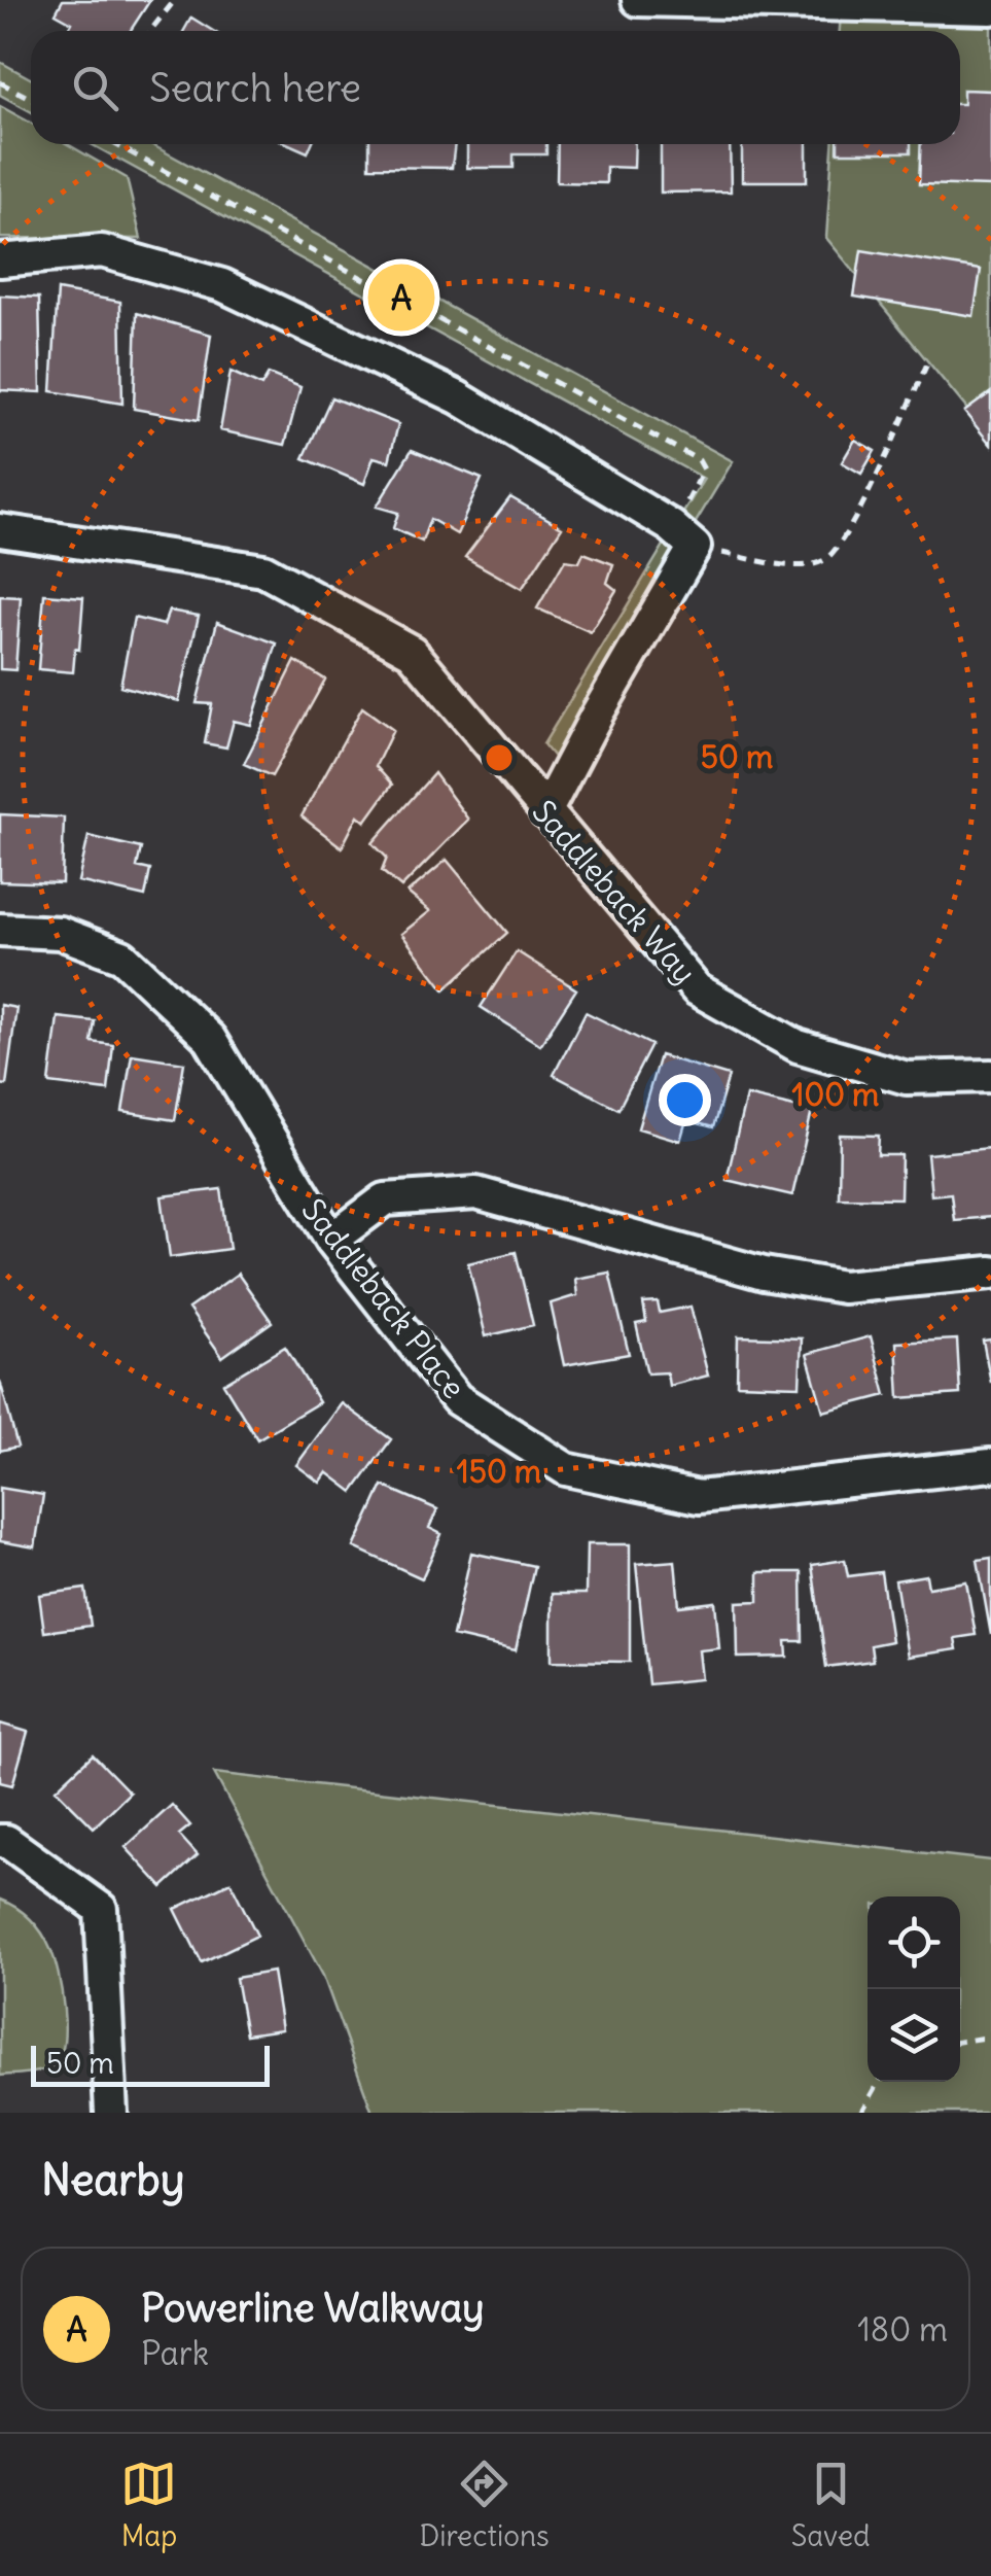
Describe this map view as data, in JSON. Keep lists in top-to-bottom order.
{
  "streets": {
    "street": ["Saddleback Way", "Saddleback Place"]
  },
  "scale_bar": "50 m",
  "page": {
    "search": "Search here",
    "pins": "A",
    "scale": "50 m",
    "heading": "Nearby",
    "list": [
      {
        "mark": "A",
        "name": "Powerline Walkway",
        "note": "Park",
        "value": "180 m"
      }
    ],
    "nav": ["Map", "Directions", "Saved"]
  },
  "rings": ["50 m", "100 m", "150 m"]
}
